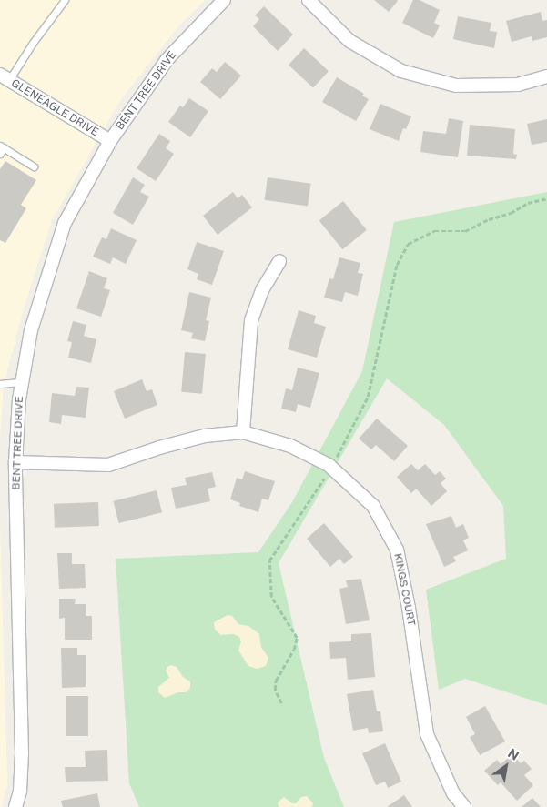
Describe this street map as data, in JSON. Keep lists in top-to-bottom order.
{
  "streets": {
    "street": ["BENT TREE DRIVE", "GLENEAGLE DRIVE", "KINGS COURT"]
  },
  "crossings": [
    ["BENT TREE DRIVE", "GLENEAGLE DRIVE"],
    ["BENT TREE DRIVE", "KINGS COURT"]
  ],
  "north": "top right"
}
